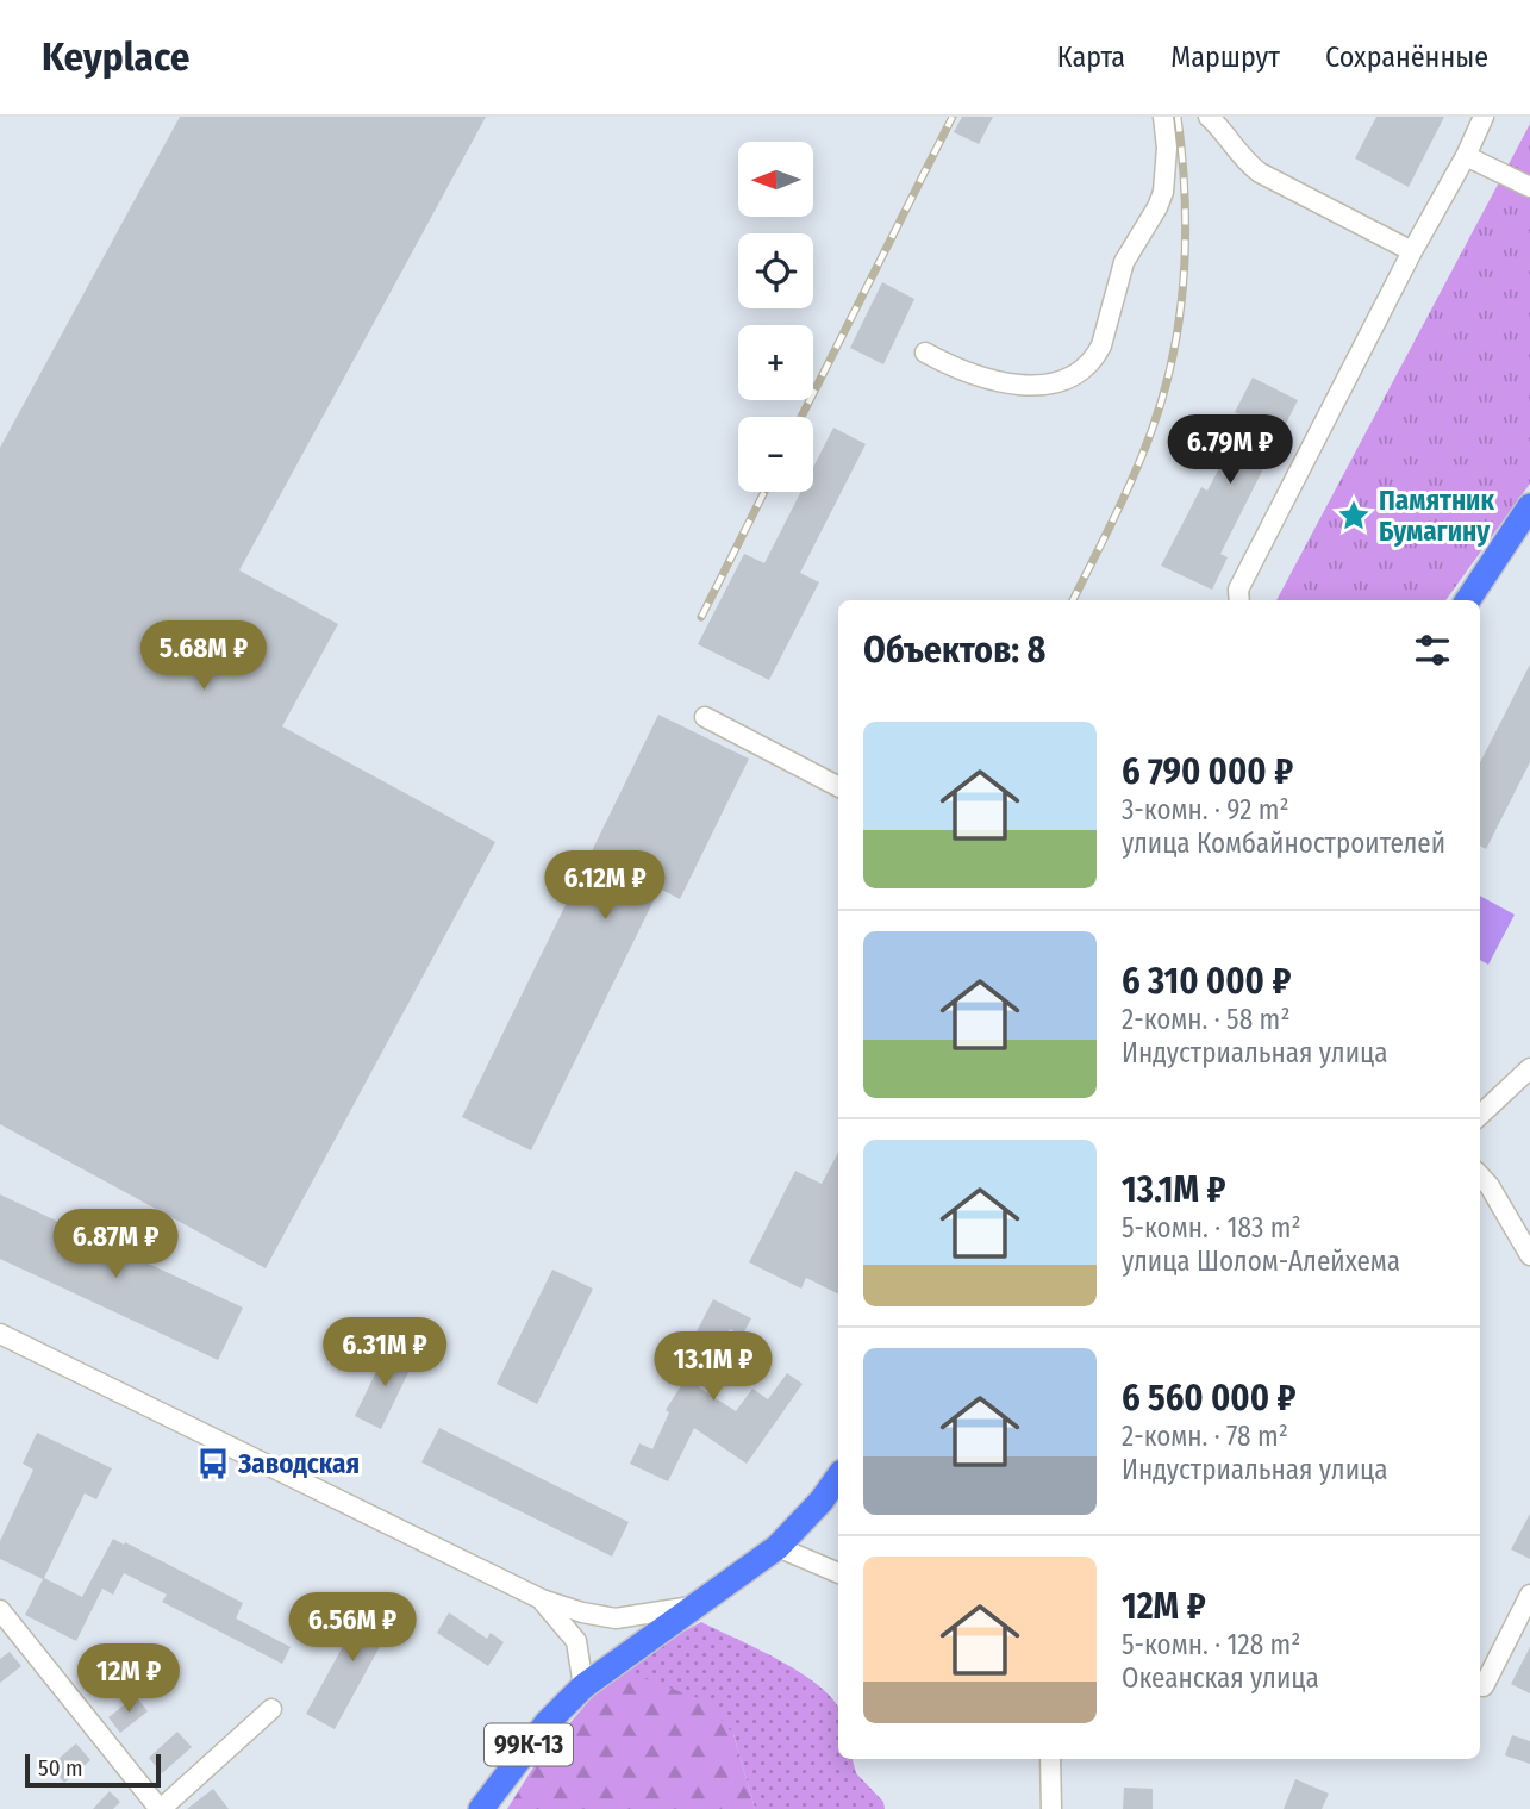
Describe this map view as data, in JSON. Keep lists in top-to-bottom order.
{
  "streets": {
    "main road": ["99К-13"]
  },
  "places": {
    "place": ["Памятник Бумагину"],
    "bus stop": ["Заводская"]
  },
  "scale_bar": "50 m",
  "north": "left",
  "page": {
    "header": "Keyplace",
    "nav": ["Карта", "Маршрут", "Сохранённые"],
    "map_buttons": ["+", "−"],
    "price": [
      "6.79M ₽",
      "5.68M ₽",
      "6.12M ₽",
      "6.87M ₽",
      "6.31M ₽",
      "13.1M ₽",
      "6.56M ₽",
      "12M ₽"
    ],
    "heading": "Объектов: 8",
    "list": [
      {
        "name": "6 790 000 ₽",
        "note": "3-комн. · 92 m² · улица Комбайностроителей"
      },
      {
        "name": "6 310 000 ₽",
        "note": "2-комн. · 58 m² · Индустриальная улица"
      },
      {
        "name": "13.1M ₽",
        "note": "5-комн. · 183 m² · улица Шолом-Алейхема"
      },
      {
        "name": "6 560 000 ₽",
        "note": "2-комн. · 78 m² · Индустриальная улица"
      },
      {
        "name": "12M ₽",
        "note": "5-комн. · 128 m² · Океанская улица"
      }
    ],
    "scale": "50 m"
  }
}
